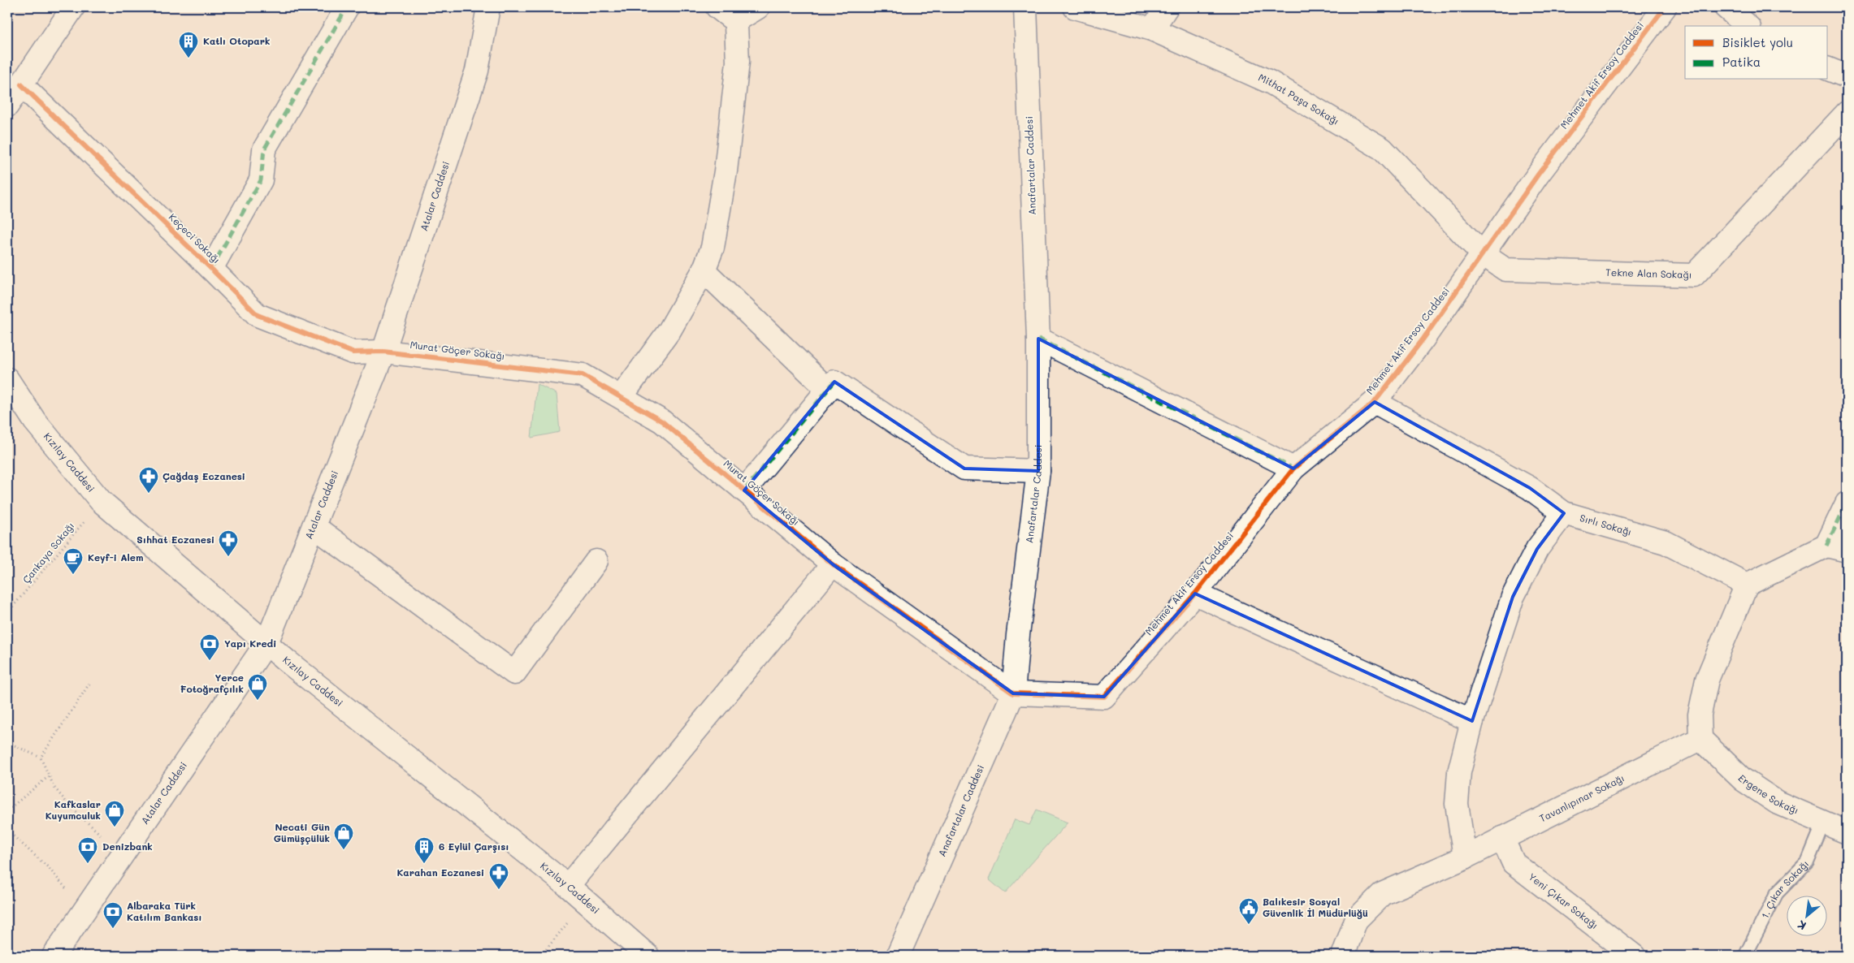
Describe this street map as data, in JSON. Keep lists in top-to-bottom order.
{
  "streets": {
    "street": [
      "Mehmet Akif Ersoy Caddesi",
      "Mithat Paşa Sokağı",
      "Anafartalar Caddesi",
      "Atalar Caddesi",
      "Keçeci Sokağı",
      "Tekne Alan Sokağı",
      "Murat Göçer Sokağı",
      "Kızılay Caddesi",
      "Sırlı Sokağı",
      "Ergene Sokağı",
      "Tavanlıpınar Sokağı",
      "Yeni Çıkar Sokağı"
    ],
    "lane": ["1. Çıkar Sokağı"],
    "path": ["Çankaya Sokağı"]
  },
  "crossings": [
    ["Mehmet Akif Ersoy Caddesi", "Mithat Paşa Sokağı"],
    ["Mehmet Akif Ersoy Caddesi", "Anafartalar Caddesi"],
    ["Mehmet Akif Ersoy Caddesi", "Tekne Alan Sokağı"],
    ["Mehmet Akif Ersoy Caddesi", "Murat Göçer Sokağı"],
    ["Mehmet Akif Ersoy Caddesi", "Sırlı Sokağı"],
    ["Mithat Paşa Sokağı", "Tekne Alan Sokağı"],
    ["Anafartalar Caddesi", "Murat Göçer Sokağı"],
    ["Atalar Caddesi", "Keçeci Sokağı"],
    ["Atalar Caddesi", "Murat Göçer Sokağı"],
    ["Atalar Caddesi", "Kızılay Caddesi"],
    ["Keçeci Sokağı", "Murat Göçer Sokağı"],
    ["Kızılay Caddesi", "Çankaya Sokağı"],
    ["Ergene Sokağı", "Tavanlıpınar Sokağı"],
    ["Ergene Sokağı", "1. Çıkar Sokağı"],
    ["Tavanlıpınar Sokağı", "Yeni Çıkar Sokağı"]
  ],
  "places": {
    "building": ["Katlı Otopark", "6 Eylül Çarşısı"],
    "pharmacy": ["Çağdaş Eczanesi", "Sıhhat Eczanesi", "Karahan Eczanesi"],
    "cafe": ["Keyf-i Alem"],
    "bank": ["Yapı Kredi", "Denizbank", "Albaraka Türk Katılım Bankası"],
    "shop": ["Yerce Fotoğrafçılık", "Kafkaslar Kuyumculuk", "Necati Gün Gümüşçülük"],
    "public building": ["Balıkesir Sosyal Güvenlik İl Müdürlüğü"]
  },
  "legend": ["Bisiklet yolu", "Patika"],
  "north": "bottom left"
}
